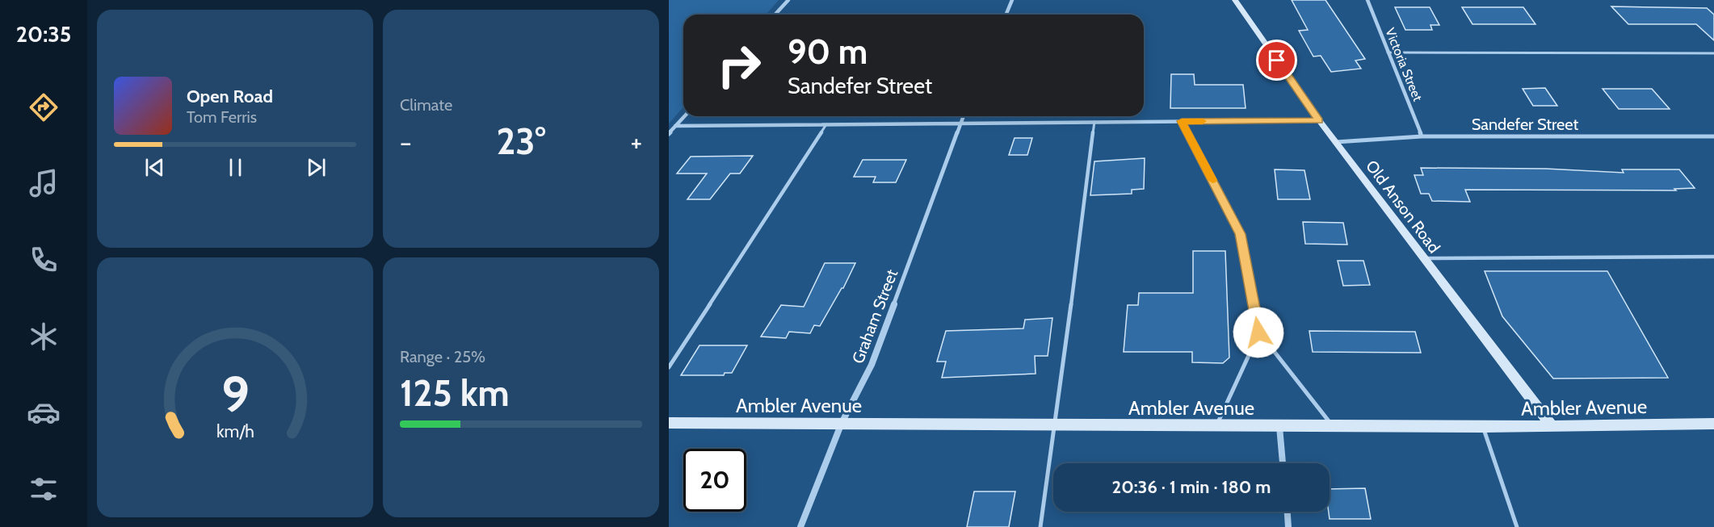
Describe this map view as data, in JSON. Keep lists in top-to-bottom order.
{
  "streets": {
    "main road": ["Old Anson Road", "Ambler Avenue"],
    "street": ["Victoria Street", "Sandefer Street", "Graham Street"]
  },
  "crossings": [
    ["Victoria Street", "Sandefer Street"],
    ["Sandefer Street", "Old Anson Road"],
    ["Old Anson Road", "Ambler Avenue"],
    ["Graham Street", "Ambler Avenue"]
  ],
  "page": {
    "tabs": "20:35",
    "tile": [
      "Climate",
      ["Range · 25%", "125 km"]
    ],
    "turn": ["90 m", "Sandefer Street"],
    "song": ["Open Road", "Tom Ferris"],
    "heat": ["−", "23°", "+"],
    "limit": "20",
    "trip": "20:36 · 1 min · 180 m",
    "gauge": ["9", "km/h"]
  }
}
